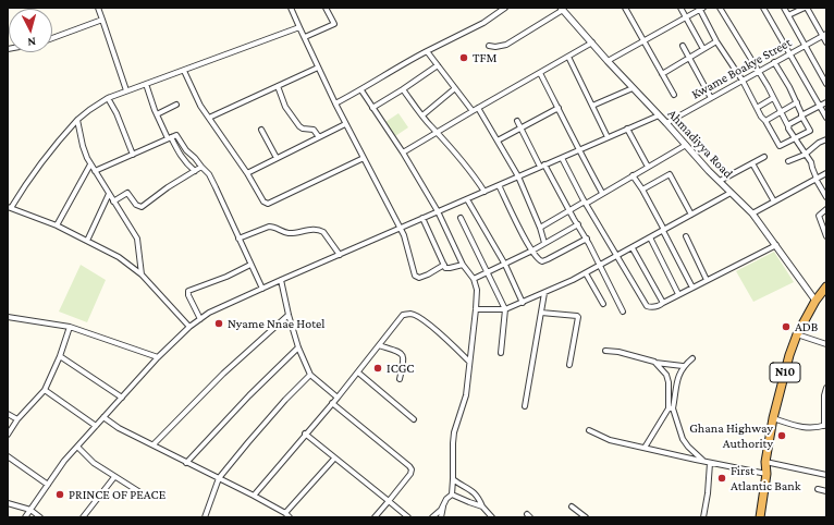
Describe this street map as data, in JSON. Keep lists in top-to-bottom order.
{
  "streets": {
    "highway": ["N10"],
    "street": ["Kwame Boakye Street", "Ahmadiyya Road"]
  },
  "crossings": [
    ["Kwame Boakye Street", "Ahmadiyya Road"],
    ["Ahmadiyya Road", "N10"]
  ],
  "places": [
    "TFM",
    "Nyame Nnae Hotel",
    "ADB",
    "ICGC",
    "Ghana Highway Authority",
    "First Atlantic Bank",
    "PRINCE OF PEACE"
  ],
  "north": "bottom"
}
